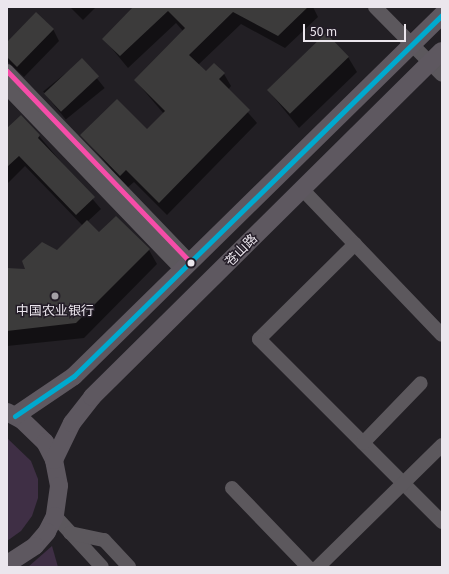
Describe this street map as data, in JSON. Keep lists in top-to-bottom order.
{
  "streets": {
    "main road": ["苍山路"]
  },
  "places": ["中国农业银行"],
  "scale_bar": "50 m"
}
